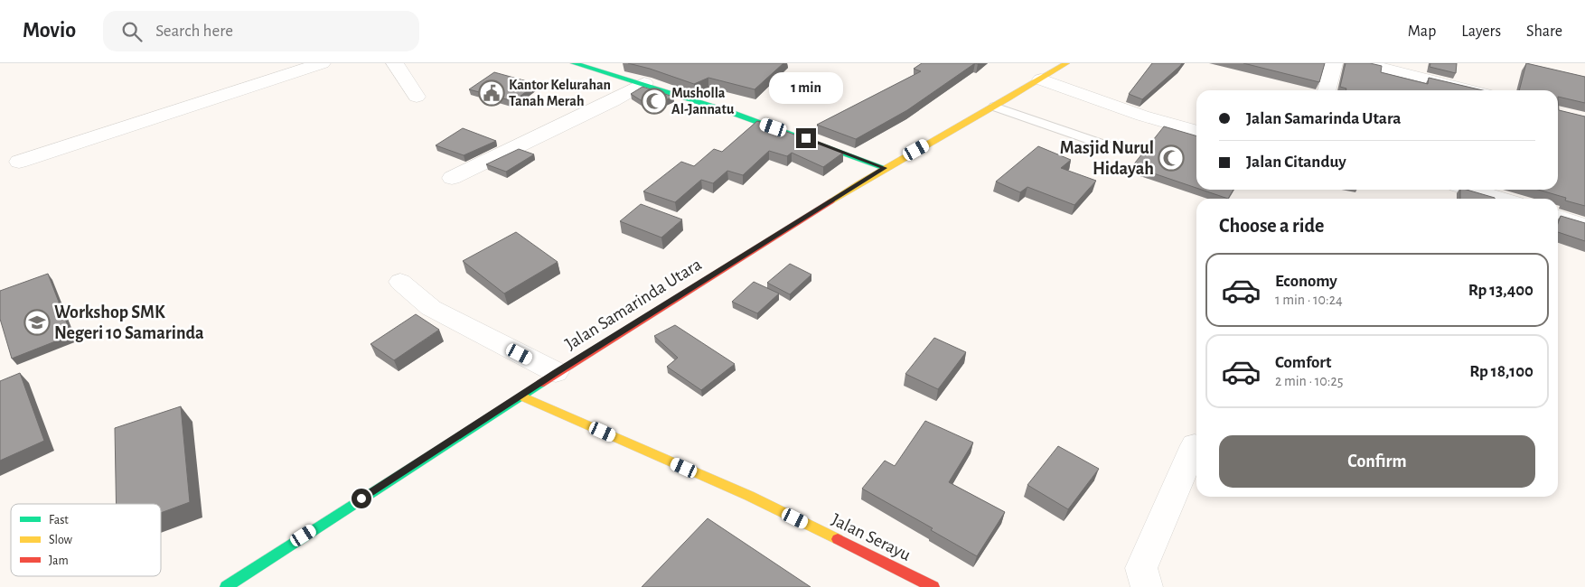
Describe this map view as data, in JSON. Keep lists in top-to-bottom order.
{
  "streets": {
    "main road": ["Jalan Samarinda Utara", "Jalan Serayu"]
  },
  "crossings": [
    ["Jalan Samarinda Utara", "Jalan Serayu"]
  ],
  "places": {
    "public building": ["Kantor Kelurahan Tanah Merah"],
    "mosque": ["Musholla Al-Jannatu", "Masjid Nurul Hidayah"],
    "school or university": ["Workshop SMK Negeri 10 Samarinda"]
  },
  "legend": ["Fast", "Slow", "Jam"],
  "page": {
    "header": "Movio",
    "search": "Search here",
    "nav": ["Map", "Layers", "Share"],
    "bubble": "1 min",
    "banner": ["Jalan Samarinda Utara", "Jalan Citanduy"],
    "heading": "Choose a ride",
    "list": [
      {
        "name": "Economy",
        "note": "1 min · 10:24",
        "value": "Rp 13,400"
      },
      {
        "name": "Comfort",
        "note": "2 min · 10:25",
        "value": "Rp 18,100"
      }
    ],
    "buttons": "Confirm"
  }
}
